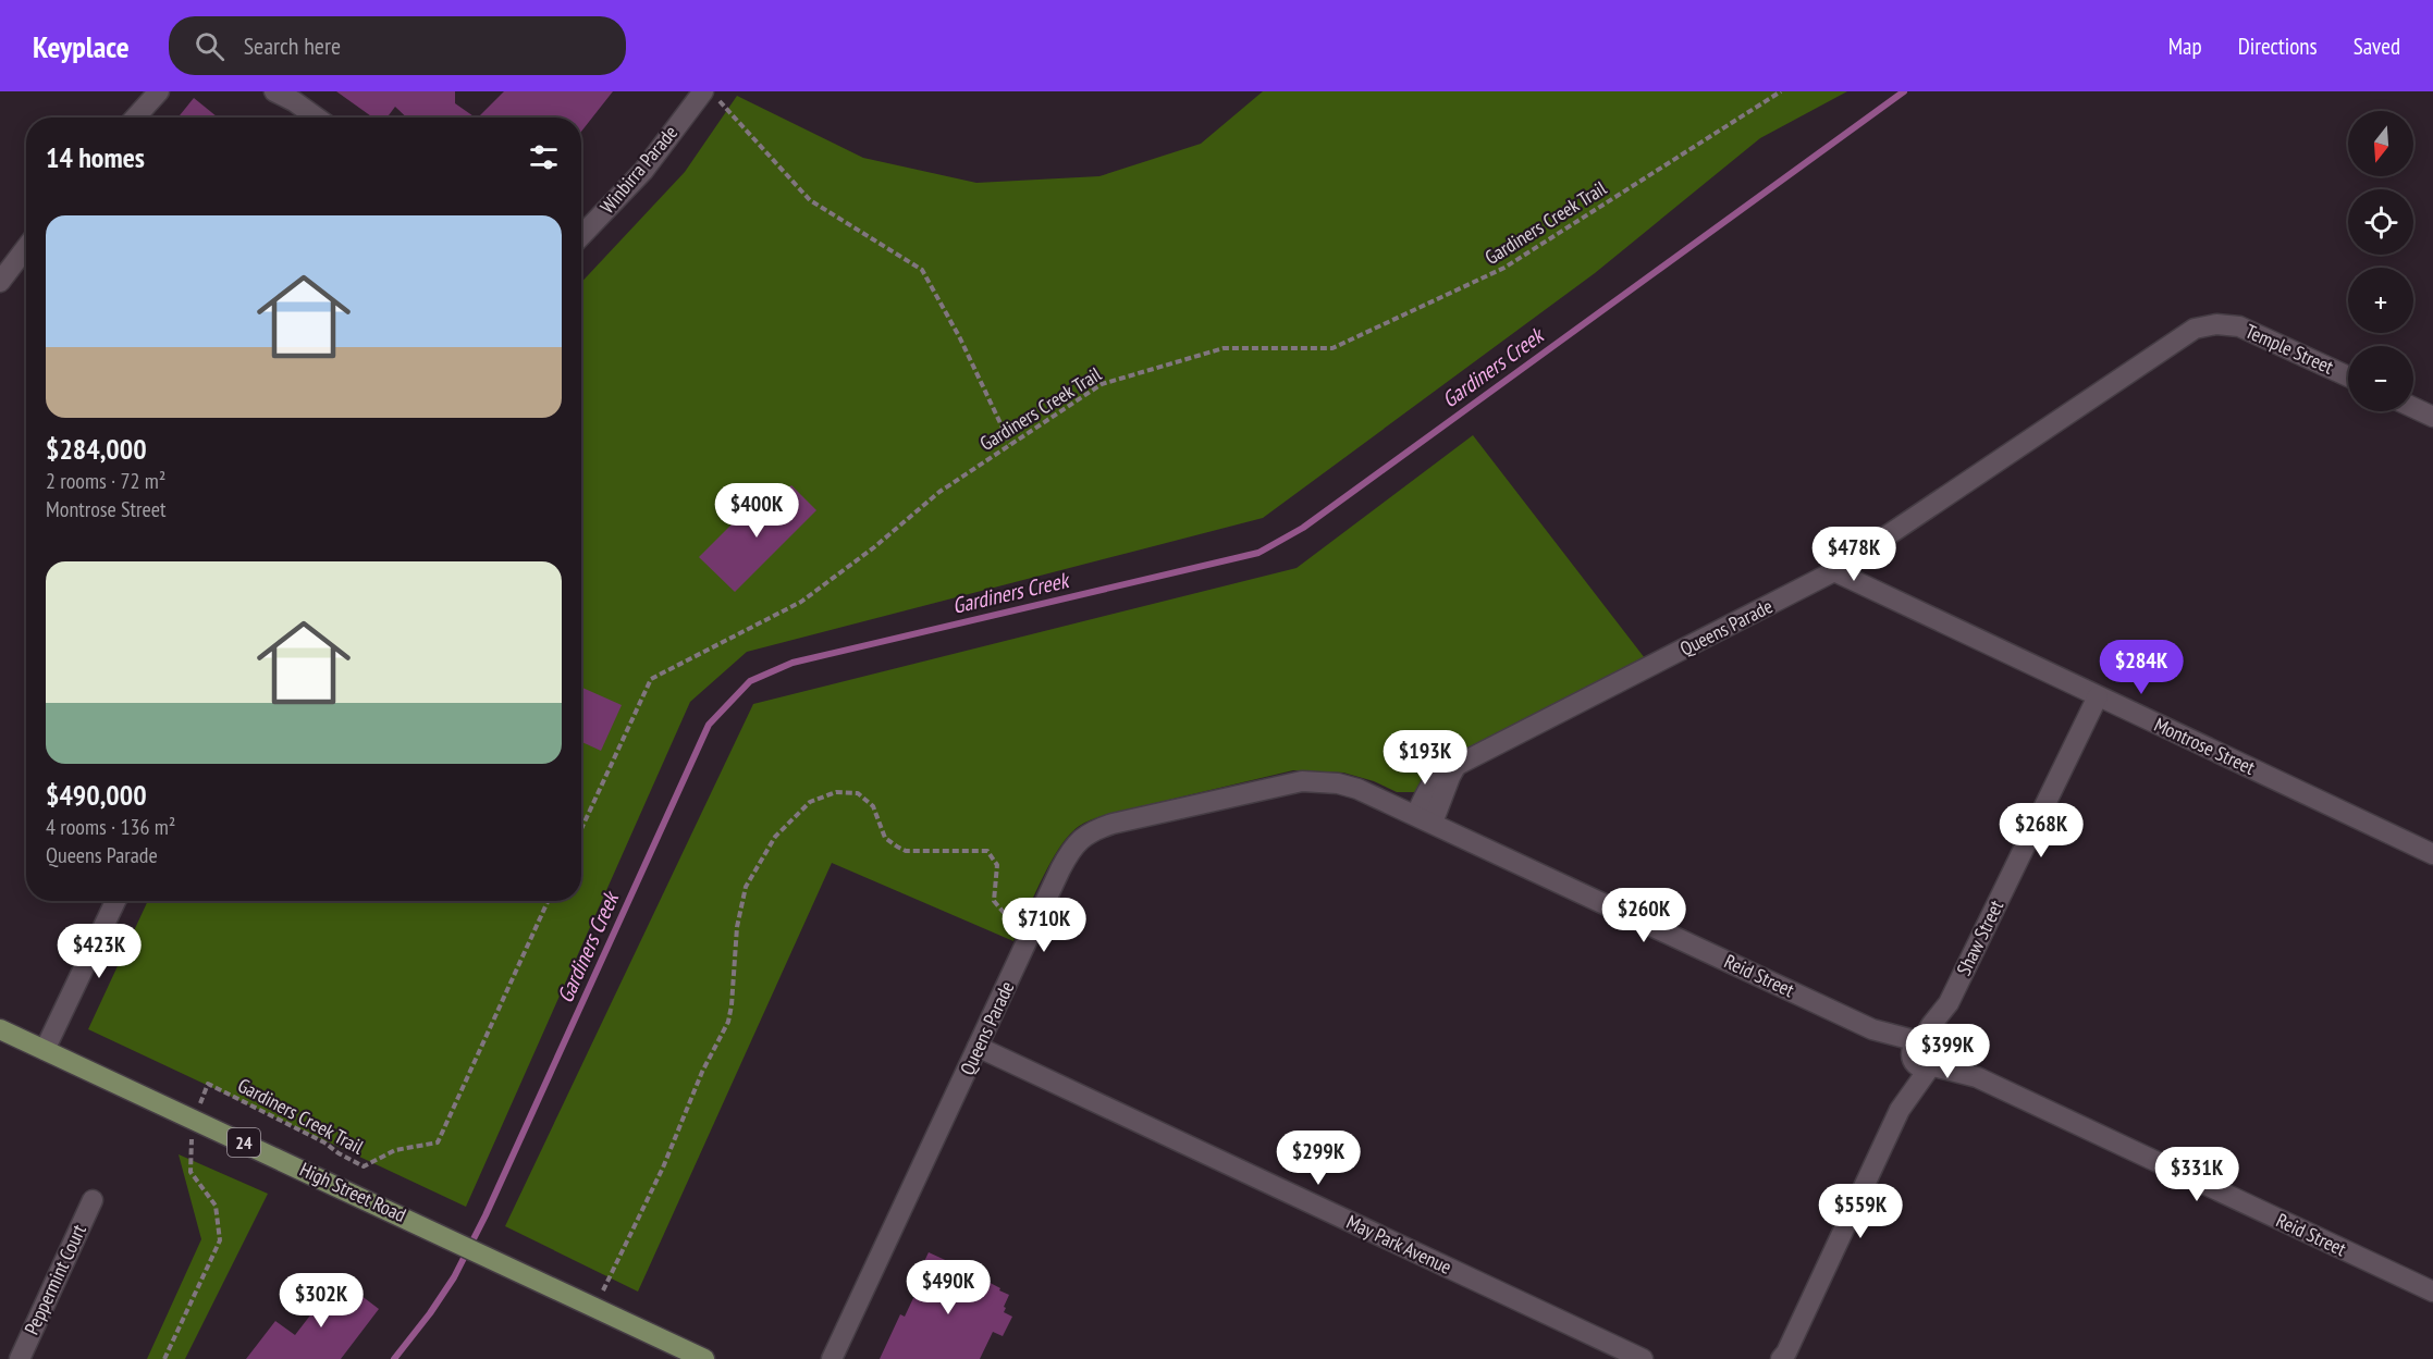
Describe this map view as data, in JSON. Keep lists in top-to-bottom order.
{
  "streets": {
    "main road": ["24", "High Street Road"],
    "street": [
      "Winbirra Parade",
      "Temple Street",
      "Queens Parade",
      "Montrose Street",
      "Shaw Street",
      "Reid Street",
      "May Park Avenue",
      "Peppermint Court"
    ],
    "path": ["Gardiners Creek Trail"]
  },
  "crossings": [
    ["Gardiners Creek Trail", "High Street Road"],
    ["Temple Street", "Queens Parade"],
    ["Queens Parade", "Montrose Street"],
    ["Queens Parade", "Reid Street"],
    ["Queens Parade", "May Park Avenue"],
    ["Montrose Street", "Shaw Street"],
    ["Shaw Street", "Reid Street"]
  ],
  "water": ["Gardiners Creek"],
  "north": "bottom",
  "page": {
    "header": "Keyplace",
    "search": "Search here",
    "nav": ["Map", "Directions", "Saved"],
    "map_buttons": ["+", "−"],
    "heading": "14 homes",
    "list": [
      {
        "name": "$284,000",
        "note": "2 rooms · 72 m² · Montrose Street"
      },
      {
        "name": "$490,000",
        "note": "4 rooms · 136 m² · Queens Parade"
      }
    ],
    "price": [
      "$400K",
      "$478K",
      "$284K",
      "$193K",
      "$268K",
      "$260K",
      "$710K",
      "$423K",
      "$399K",
      "$299K",
      "$331K",
      "$559K",
      "$490K",
      "$302K"
    ]
  }
}
